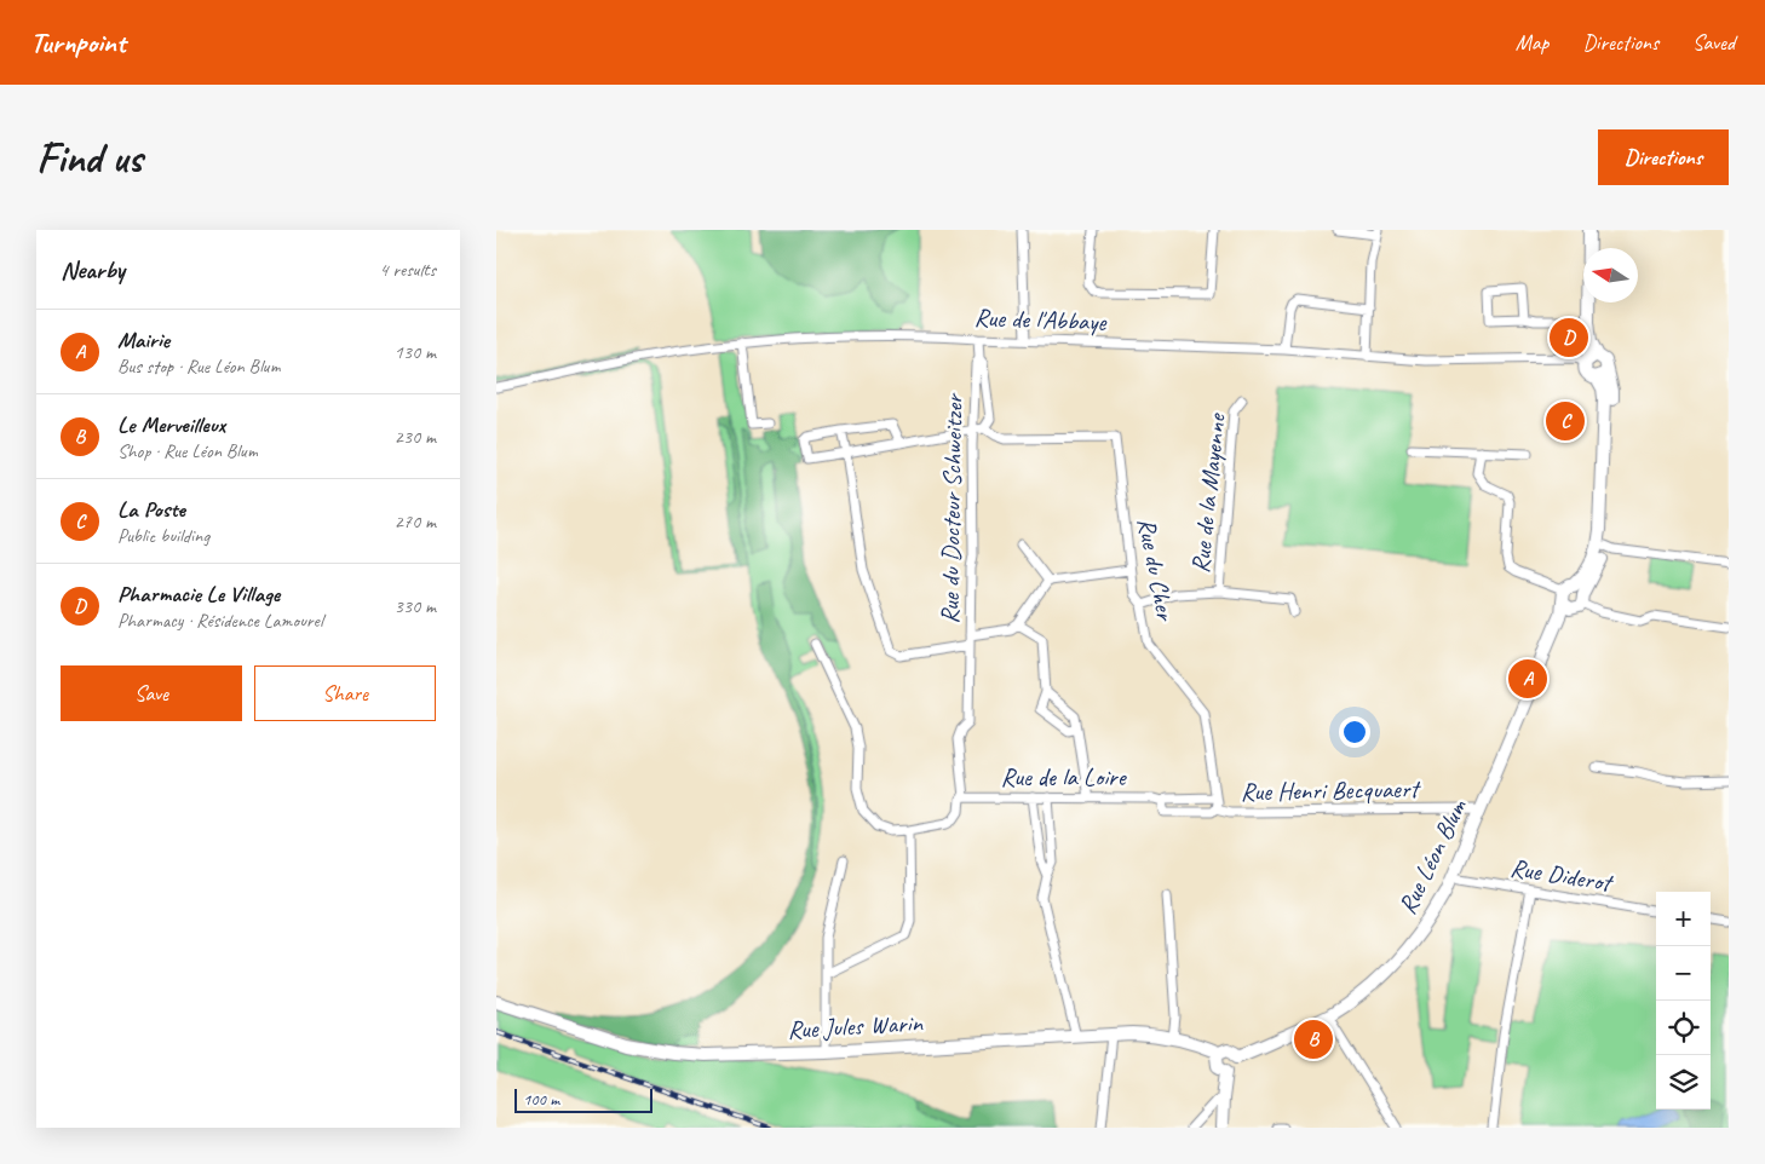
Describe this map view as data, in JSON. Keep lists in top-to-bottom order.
{
  "streets": {
    "street": [
      "Rue de l'Abbaye",
      "Rue de la Mayenne",
      "Rue du Docteur Schweitzer",
      "Rue du Cher",
      "Rue de la Loire",
      "Rue Henri Becquaert",
      "Rue Léon Blum",
      "Rue Diderot",
      "Rue Jules Warin"
    ]
  },
  "crossings": [
    ["Rue de l'Abbaye", "Rue du Docteur Schweitzer"],
    ["Rue du Docteur Schweitzer", "Rue de la Loire"],
    ["Rue du Cher", "Rue de la Loire"],
    ["Rue de la Loire", "Rue Henri Becquaert"],
    ["Rue Henri Becquaert", "Rue Léon Blum"],
    ["Rue Léon Blum", "Rue Diderot"],
    ["Rue Léon Blum", "Rue Jules Warin"]
  ],
  "scale_bar": "100 m",
  "north": "left",
  "page": {
    "header": "Turnpoint",
    "nav": ["Map", "Directions", "Saved"],
    "buttons": [
      "Directions",
      ["Save", "Share"]
    ],
    "title": "Find us",
    "heading": ["Nearby", "4 results"],
    "list": [
      {
        "mark": "A",
        "name": "Mairie",
        "note": "Bus stop · Rue Léon Blum",
        "value": "130 m"
      },
      {
        "mark": "B",
        "name": "Le Merveilleux",
        "note": "Shop · Rue Léon Blum",
        "value": "230 m"
      },
      {
        "mark": "C",
        "name": "La Poste",
        "note": "Public building",
        "value": "270 m"
      },
      {
        "mark": "D",
        "name": "Pharmacie Le Village",
        "note": "Pharmacy · Résidence Lamourel",
        "value": "330 m"
      }
    ],
    "pins": [
      "D",
      "C",
      "A",
      "B"
    ],
    "map_buttons": ["+", "−"],
    "scale": "100 m"
  }
}
